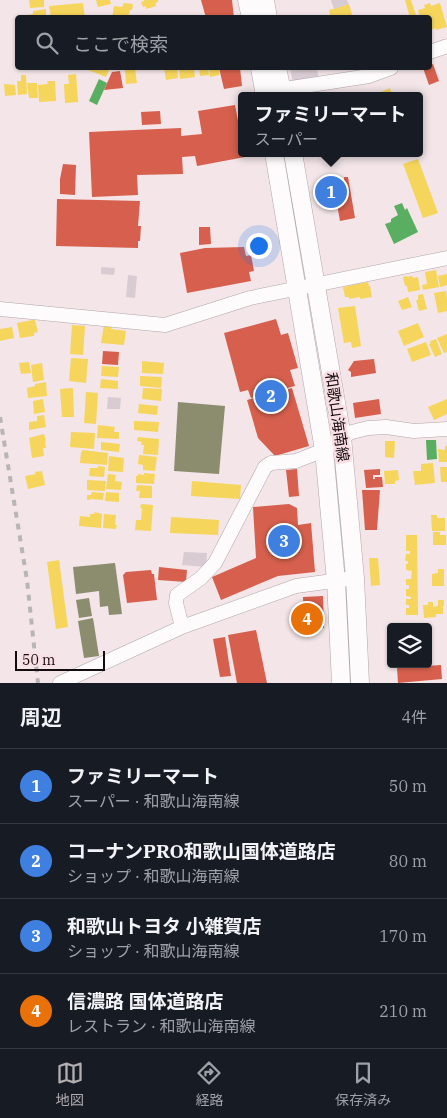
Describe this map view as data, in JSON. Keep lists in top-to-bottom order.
{
  "streets": {
    "main road": ["和歌山海南線"]
  },
  "scale_bar": "50 m",
  "page": {
    "search": "ここで検索",
    "popup": ["ファミリーマート", "スーパー"],
    "pins": [
      "1",
      "2",
      "3",
      "4"
    ],
    "scale": "50 m",
    "heading": ["周辺", "4件"],
    "list": [
      {
        "mark": "1",
        "name": "ファミリーマート",
        "note": "スーパー · 和歌山海南線",
        "value": "50 m"
      },
      {
        "mark": "2",
        "name": "コーナンPRO和歌山国体道路店",
        "note": "ショップ · 和歌山海南線",
        "value": "80 m"
      },
      {
        "mark": "3",
        "name": "和歌山トヨタ 小雑賀店",
        "note": "ショップ · 和歌山海南線",
        "value": "170 m"
      },
      {
        "mark": "4",
        "name": "信濃路 国体道路店",
        "note": "レストラン · 和歌山海南線",
        "value": "210 m"
      }
    ],
    "nav": ["地図", "経路", "保存済み"]
  }
}
